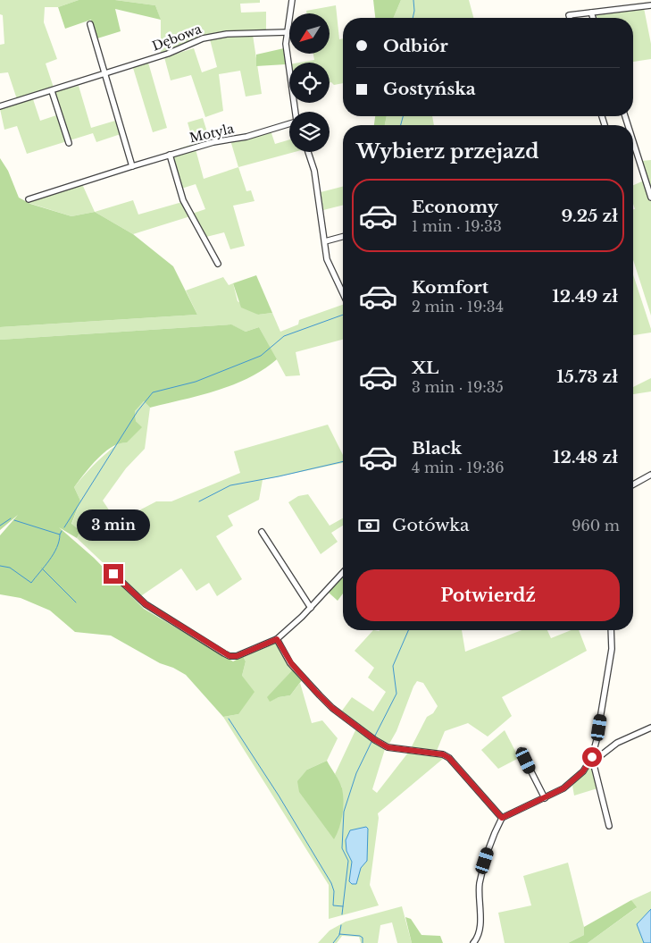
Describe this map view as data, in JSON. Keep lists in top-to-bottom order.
{
  "streets": {
    "street": ["Dębowa", "Motyla"]
  },
  "crossings": [
    ["Dębowa", "Motyla"]
  ],
  "north": "bottom left",
  "page": {
    "banner": ["Odbiór", "Gostyńska"],
    "heading": "Wybierz przejazd",
    "list": [
      {
        "name": "Economy",
        "note": "1 min · 19:33",
        "value": "9.25 zł"
      },
      {
        "name": "Komfort",
        "note": "2 min · 19:34",
        "value": "12.49 zł"
      },
      {
        "name": "XL",
        "note": "3 min · 19:35",
        "value": "15.73 zł"
      },
      {
        "name": "Black",
        "note": "4 min · 19:36",
        "value": "12.48 zł"
      }
    ],
    "pay": ["Gotówka", "960 m"],
    "bubble": "3 min",
    "buttons": "Potwierdź"
  }
}
